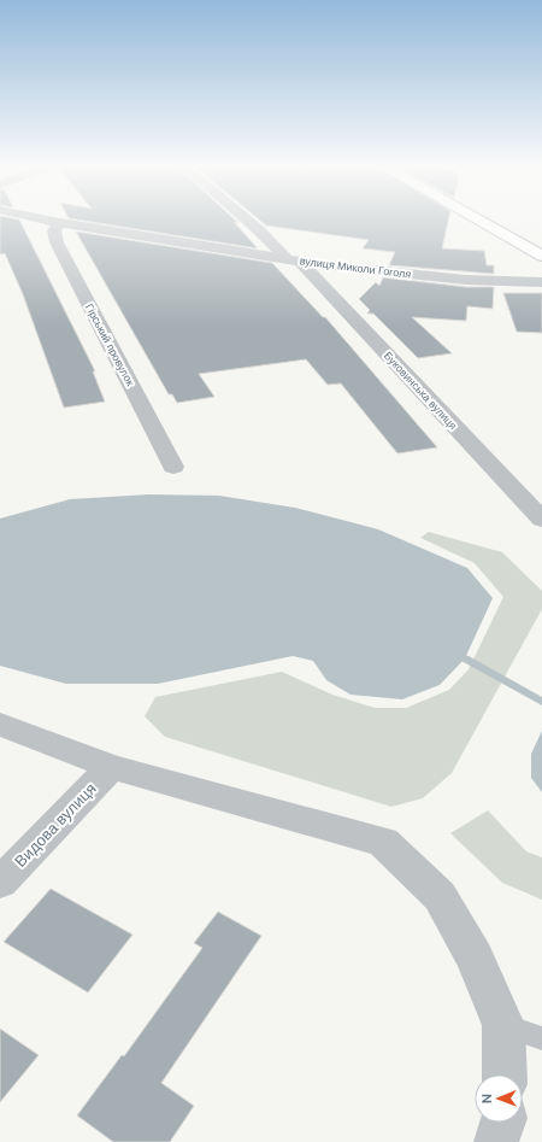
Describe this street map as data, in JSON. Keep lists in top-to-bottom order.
{
  "streets": {
    "street": [
      "вулиця Миколи Гоголя",
      "Гірський провулок",
      "Буковинська вулиця",
      "Видова вулиця"
    ]
  },
  "crossings": [
    ["вулиця Миколи Гоголя", "Гірський провулок"],
    ["вулиця Миколи Гоголя", "Буковинська вулиця"]
  ],
  "north": "left"
}
